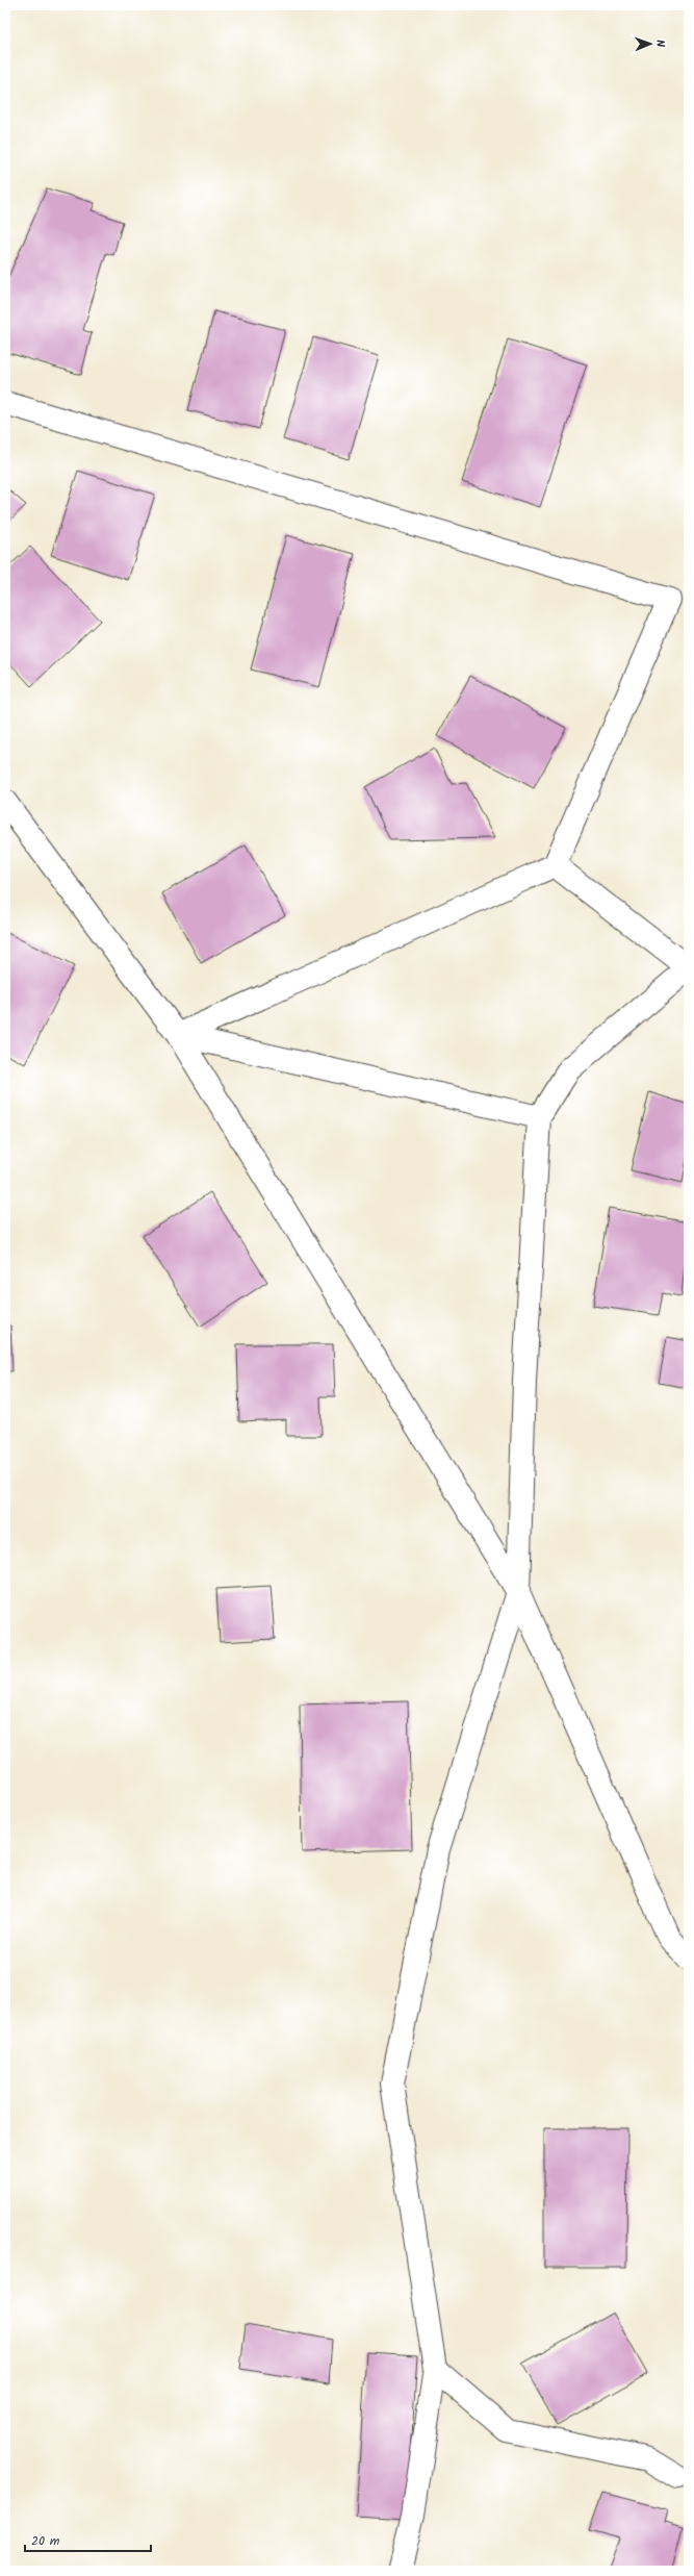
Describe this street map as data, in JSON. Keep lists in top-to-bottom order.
{
  "scale_bar": "20 m",
  "north": "right"
}
